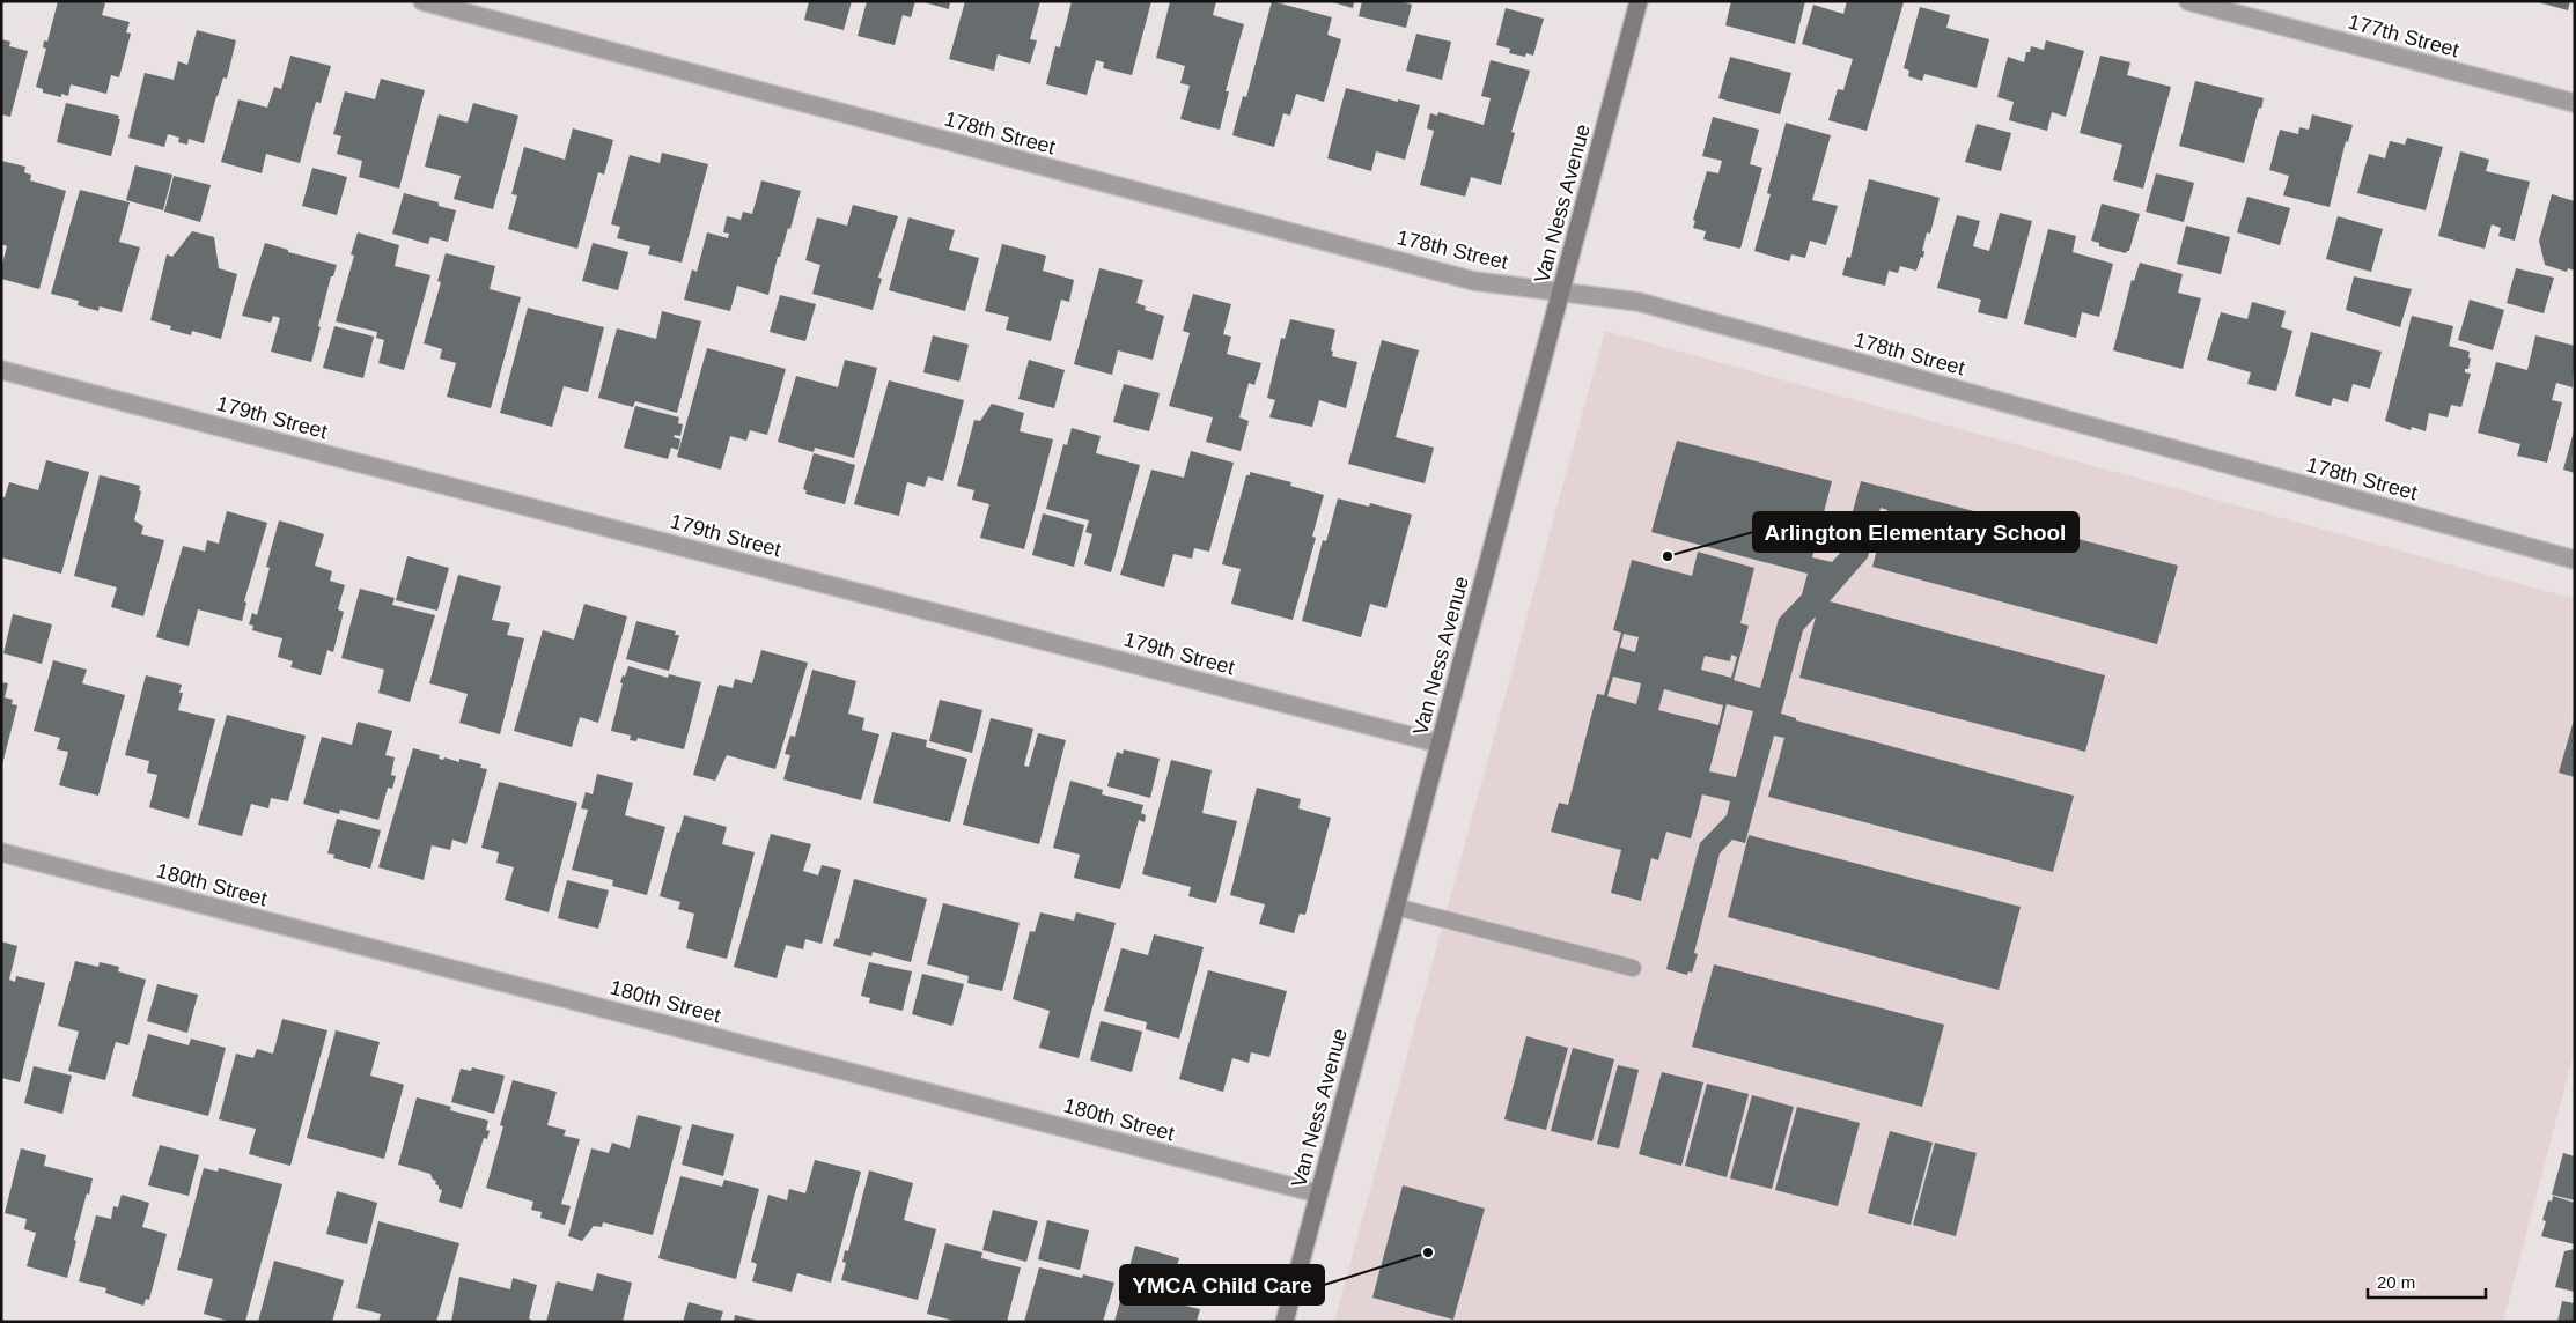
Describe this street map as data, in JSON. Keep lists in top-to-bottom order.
{
  "streets": {
    "main road": ["Van Ness Avenue"],
    "street": [
      "177th Street",
      "178th Street",
      "179th Street",
      "180th Street"
    ]
  },
  "crossings": [
    ["178th Street", "Van Ness Avenue"],
    ["Van Ness Avenue", "179th Street"],
    ["Van Ness Avenue", "180th Street"]
  ],
  "places": ["Arlington Elementary School", "YMCA Child Care"],
  "scale_bar": "20 m"
}
